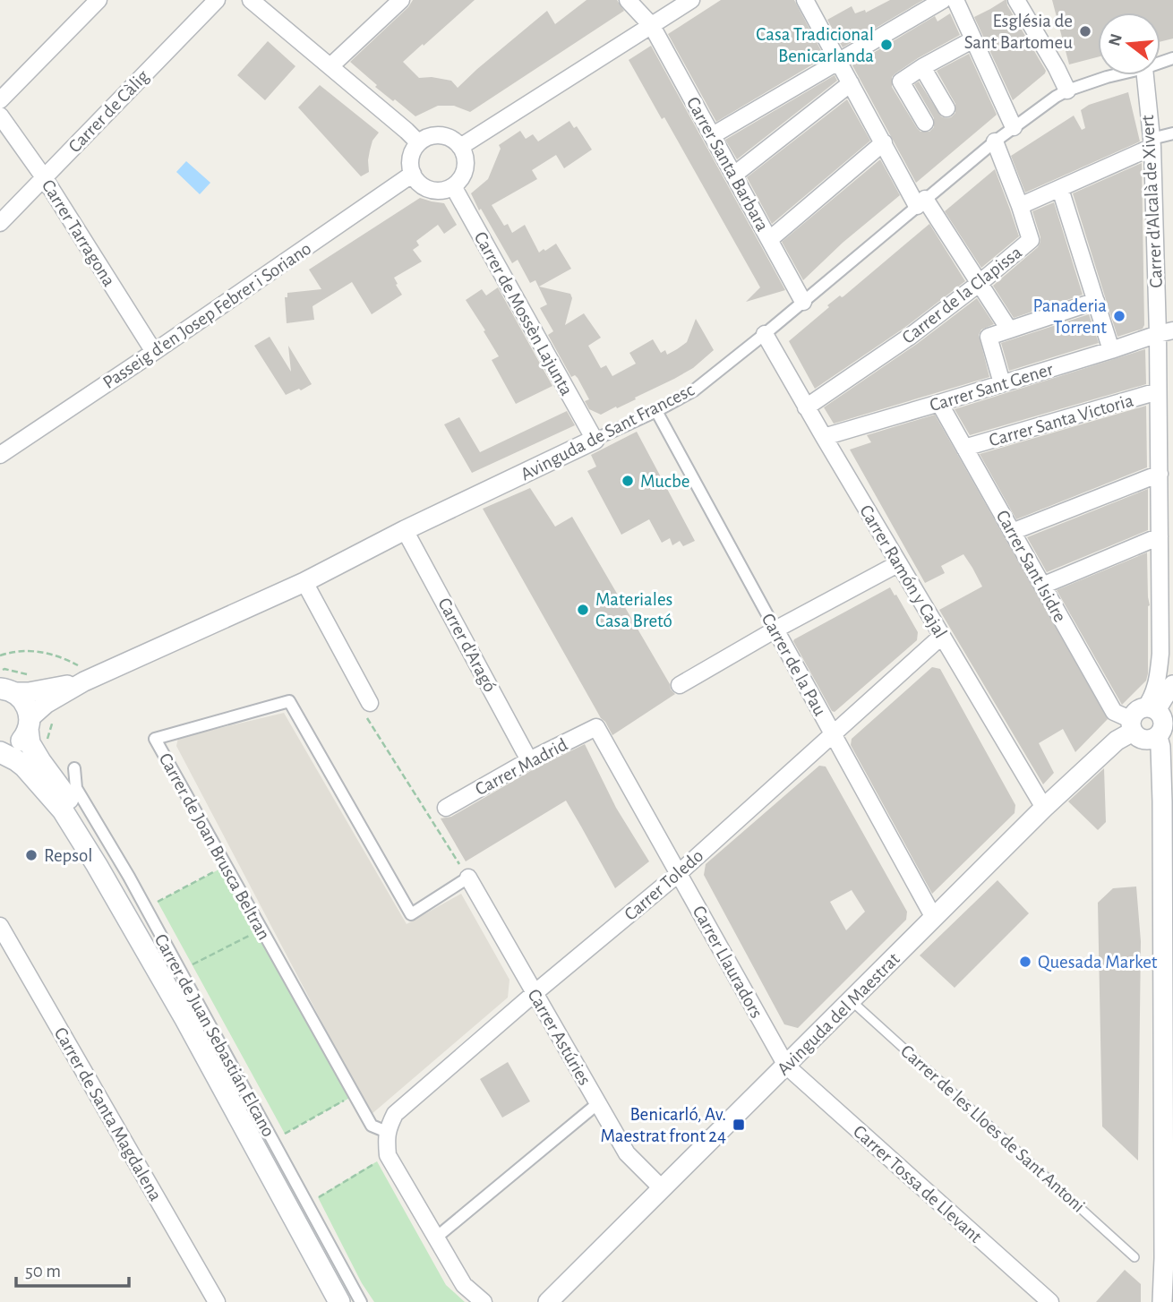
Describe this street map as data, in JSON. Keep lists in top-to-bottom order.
{
  "streets": {
    "main road": ["Carrer de Juan Sebastián Elcano"],
    "street": [
      "Carrer de Càlig",
      "Carrer Santa Barbara",
      "Carrer d'Alcalà de Xivert",
      "Carrer Tarragona",
      "Carrer de la Clapissa",
      "Carrer de Mossèn Lajunta",
      "Passeig d'en Josep Febrer i Soriano",
      "Carrer Sant Gener",
      "Carrer Santa Victoria",
      "Avinguda de Sant Francesc",
      "Carrer Sant Isidre",
      "Carrer Ramón y Cajal",
      "Carrer d'Aragó",
      "Carrer de la Pau",
      "Carrer Madrid",
      "Carrer de Joan Brusca Beltran",
      "Carrer Toledo",
      "Carrer Llauradors",
      "Avinguda del Maestrat",
      "Carrer Astúries",
      "Carrer de Santa Magdalena",
      "Carrer Tossa de Llevant"
    ],
    "lane": ["Carrer de les Lloes de Sant Antoni"]
  },
  "crossings": [
    ["Carrer de Càlig", "Carrer Tarragona"],
    ["Carrer Santa Barbara", "Avinguda de Sant Francesc"],
    ["Carrer d'Alcalà de Xivert", "Carrer Sant Gener"],
    ["Carrer d'Alcalà de Xivert", "Carrer Santa Victoria"],
    ["Carrer d'Alcalà de Xivert", "Carrer Sant Isidre"],
    ["Carrer d'Alcalà de Xivert", "Avinguda del Maestrat"],
    ["Carrer Tarragona", "Passeig d'en Josep Febrer i Soriano"],
    ["Carrer de la Clapissa", "Avinguda de Sant Francesc"],
    ["Carrer de la Clapissa", "Carrer Ramón y Cajal"],
    ["Carrer de Mossèn Lajunta", "Passeig d'en Josep Febrer i Soriano"],
    ["Carrer de Mossèn Lajunta", "Avinguda de Sant Francesc"],
    ["Carrer Sant Gener", "Carrer Sant Isidre"],
    ["Carrer Sant Gener", "Carrer Ramón y Cajal"],
    ["Carrer Santa Victoria", "Carrer Sant Isidre"],
    ["Avinguda de Sant Francesc", "Carrer Ramón y Cajal"],
    ["Avinguda de Sant Francesc", "Carrer d'Aragó"],
    ["Avinguda de Sant Francesc", "Carrer de la Pau"],
    ["Avinguda de Sant Francesc", "Carrer de Juan Sebastián Elcano"],
    ["Carrer Sant Isidre", "Avinguda del Maestrat"],
    ["Carrer Ramón y Cajal", "Carrer Toledo"],
    ["Carrer Ramón y Cajal", "Avinguda del Maestrat"],
    ["Carrer d'Aragó", "Carrer Madrid"],
    ["Carrer de la Pau", "Carrer Toledo"],
    ["Carrer de la Pau", "Avinguda del Maestrat"],
    ["Carrer Madrid", "Carrer Llauradors"],
    ["Carrer de Joan Brusca Beltran", "Carrer Toledo"],
    ["Carrer de Joan Brusca Beltran", "Carrer Astúries"],
    ["Carrer Toledo", "Carrer Llauradors"],
    ["Carrer Toledo", "Carrer Astúries"],
    ["Carrer Llauradors", "Avinguda del Maestrat"],
    ["Carrer Llauradors", "Carrer Tossa de Llevant"],
    ["Avinguda del Maestrat", "Carrer Astúries"],
    ["Avinguda del Maestrat", "Carrer de les Lloes de Sant Antoni"],
    ["Avinguda del Maestrat", "Carrer Tossa de Llevant"]
  ],
  "places": {
    "other": [
      "Església de Sant Bartomeu",
      "Casa Tradicional Benicarlanda",
      "Panaderia Torrent",
      "Mucbe",
      "Materiales Casa Bretó",
      "Repsol",
      "Quesada Market"
    ],
    "transit": ["Benicarló, Av. Maestrat front 24"]
  },
  "scale_bar": "50 m",
  "north": "left"
}
